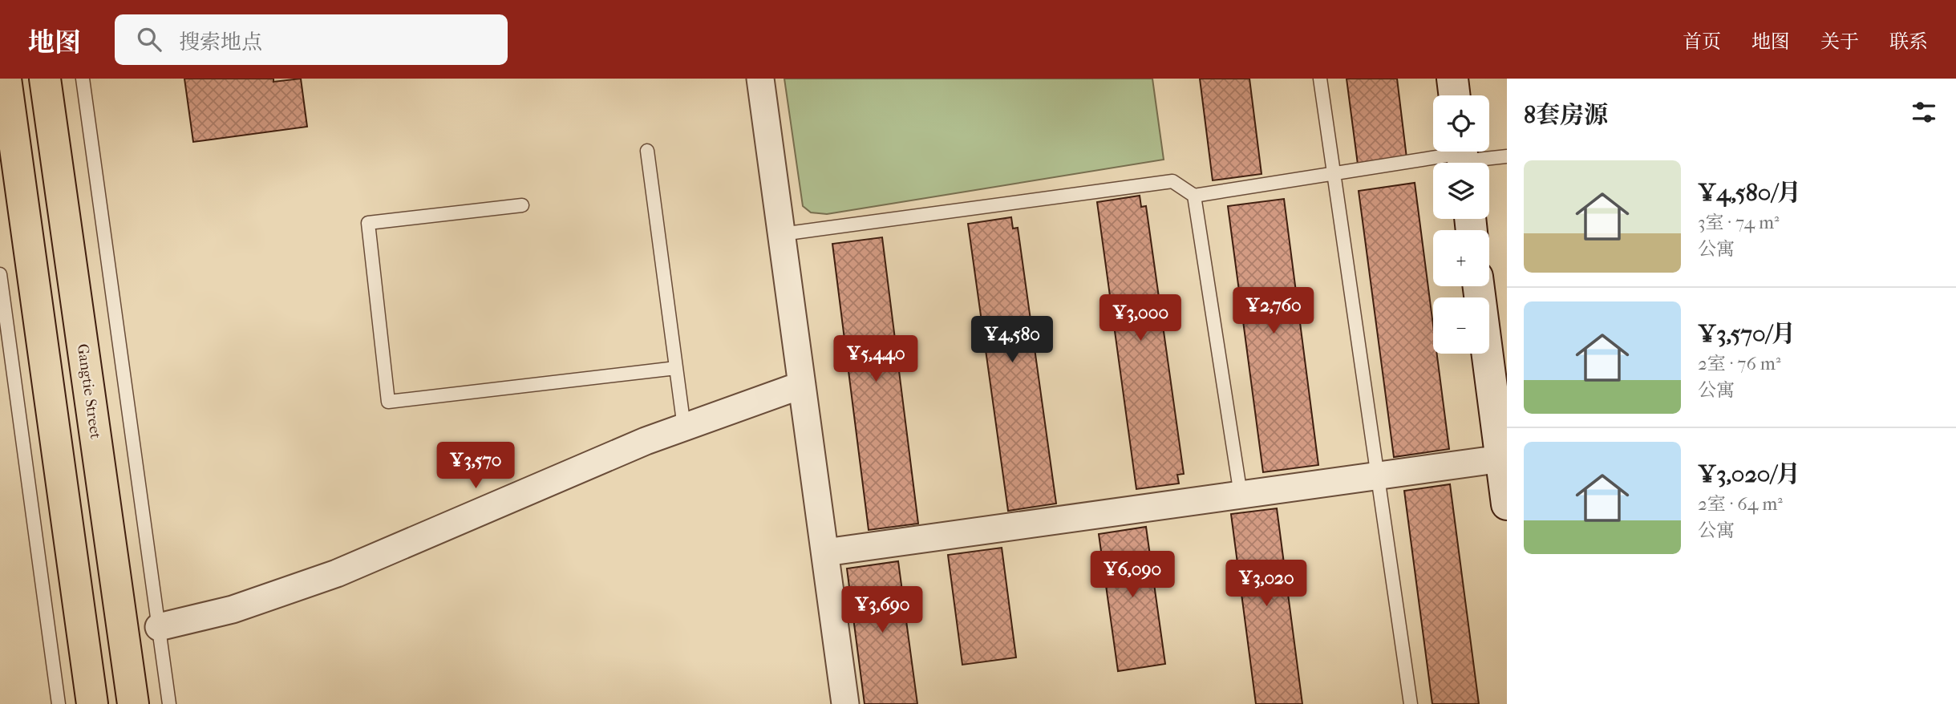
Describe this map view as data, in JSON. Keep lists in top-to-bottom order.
{
  "streets": {
    "highway": ["Gangtie Street"]
  },
  "page": {
    "header": "地图",
    "search": "搜索地点",
    "nav": [
      "首页",
      "地图",
      "关于",
      "联系"
    ],
    "heading": "8套房源",
    "map_buttons": ["+", "−"],
    "list": [
      {
        "name": "¥4,580/月",
        "note": "3室 · 74 m² · 公寓"
      },
      {
        "name": "¥3,570/月",
        "note": "2室 · 76 m² · 公寓"
      },
      {
        "name": "¥3,020/月",
        "note": "2室 · 64 m² · 公寓"
      }
    ],
    "price": [
      "¥2,760",
      "¥3,000",
      "¥4,580",
      "¥5,440",
      "¥3,570",
      "¥6,090",
      "¥3,020",
      "¥3,690"
    ]
  }
}
